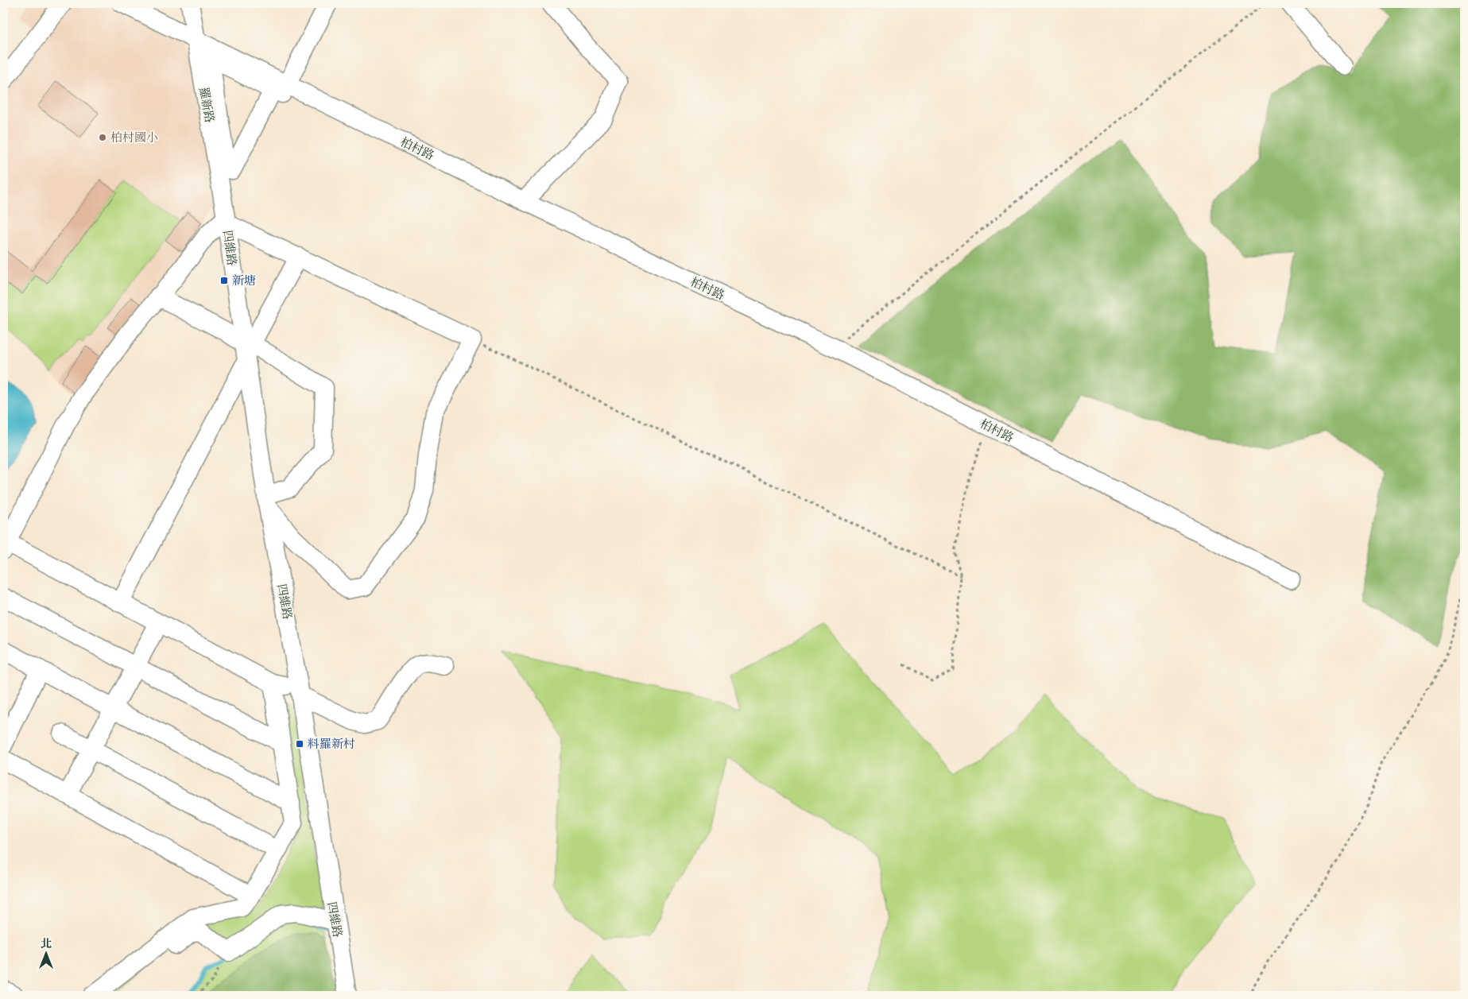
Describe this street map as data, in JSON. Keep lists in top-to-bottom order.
{
  "streets": {
    "street": ["羅新路", "柏村路", "四維路"]
  },
  "crossings": [
    ["羅新路", "柏村路"],
    ["羅新路", "四維路"]
  ],
  "places": {
    "other": ["柏村國小"],
    "transit": ["新塘", "料羅新村"]
  },
  "north": "top"
}
